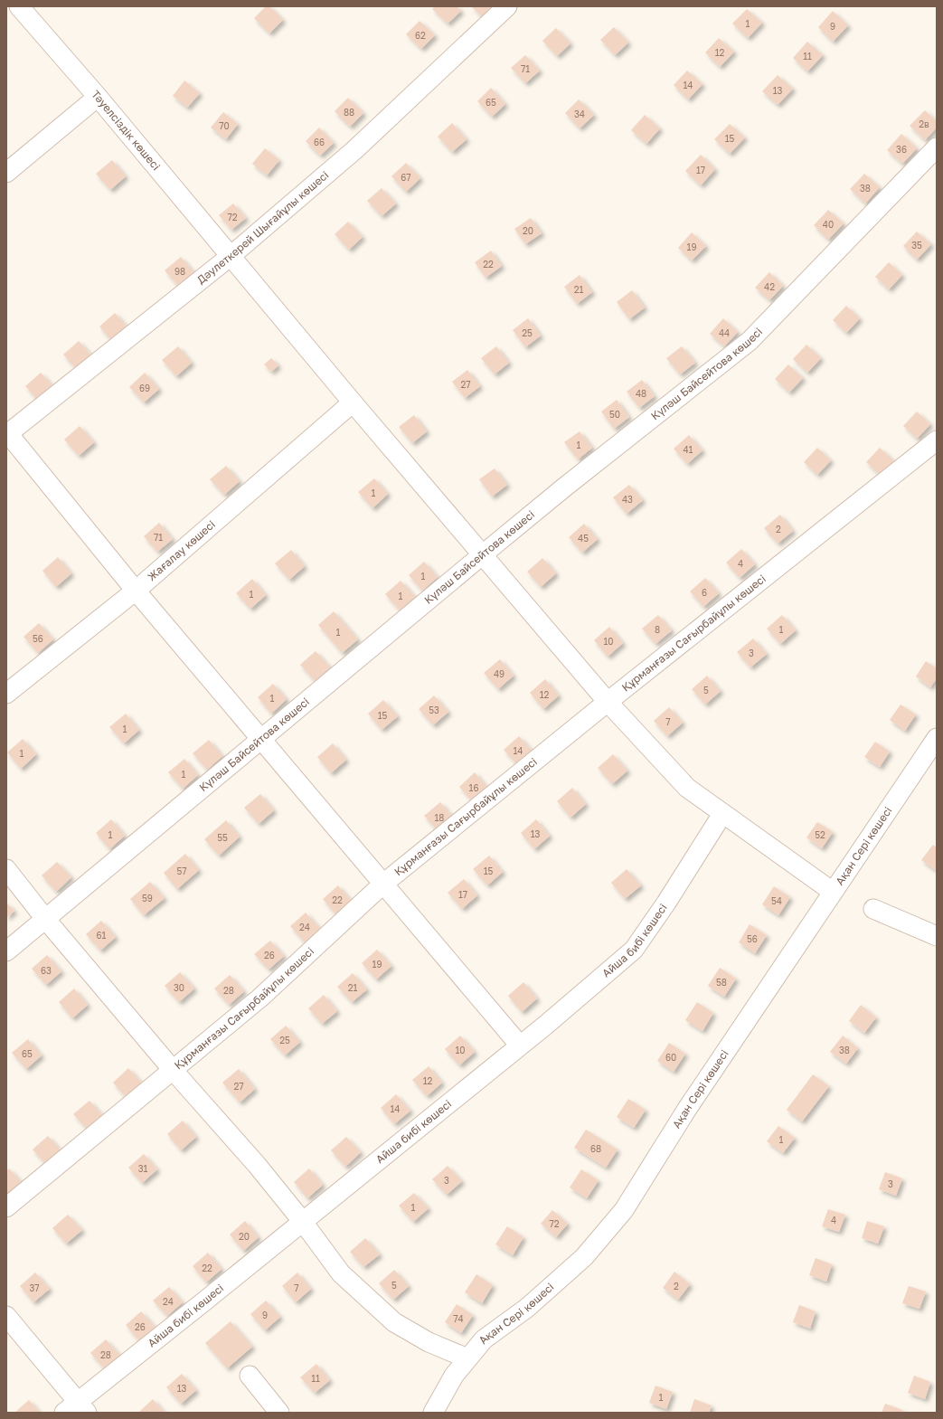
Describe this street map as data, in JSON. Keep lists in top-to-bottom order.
{
  "streets": {
    "street": [
      "Тәуелсіздік көшесі",
      "Дәулеткерей Шығайұлы көшесі",
      "Күләш Байсейтова көшесі",
      "Жағалау көшесі",
      "Құрманғазы Сағырбайұлы көшесі",
      "Ақан Сері көшесі",
      "Айша бибі көшесі"
    ]
  },
  "crossings": [
    ["Тәуелсіздік көшесі", "Дәулеткерей Шығайұлы көшесі"],
    ["Тәуелсіздік көшесі", "Күләш Байсейтова көшесі"],
    ["Тәуелсіздік көшесі", "Жағалау көшесі"],
    ["Тәуелсіздік көшесі", "Құрманғазы Сағырбайұлы көшесі"],
    ["Тәуелсіздік көшесі", "Ақан Сері көшесі"],
    ["Тәуелсіздік көшесі", "Айша бибі көшесі"]
  ],
  "house_numbers": [
    "1",
    "9",
    "62",
    "12",
    "11",
    "71",
    "14",
    "13",
    "65",
    "88",
    "34",
    "2в",
    "70",
    "15",
    "66",
    "36",
    "17",
    "67",
    "38",
    "72",
    "40",
    "20",
    "35",
    "19",
    "22",
    "98",
    "42",
    "21",
    "25",
    "44",
    "27",
    "69",
    "48",
    "50",
    "1",
    "41",
    "1",
    "43",
    "2",
    "71",
    "45",
    "4",
    "1",
    "6",
    "1",
    "1",
    "8",
    "1",
    "1",
    "56",
    "10",
    "3",
    "49",
    "5",
    "12",
    "1",
    "53",
    "15",
    "7",
    "1",
    "14",
    "1",
    "1",
    "16",
    "18",
    "13",
    "1",
    "52",
    "55",
    "57",
    "15",
    "17",
    "59",
    "22",
    "54",
    "24",
    "61",
    "56",
    "26",
    "19",
    "63",
    "58",
    "30",
    "21",
    "28",
    "25",
    "10",
    "38",
    "65",
    "60",
    "12",
    "27",
    "14",
    "1",
    "68",
    "31",
    "3",
    "3",
    "1",
    "4",
    "72",
    "20",
    "22",
    "5",
    "2",
    "37",
    "7",
    "24",
    "9",
    "74",
    "26",
    "28",
    "11",
    "13",
    "1"
  ]
}
